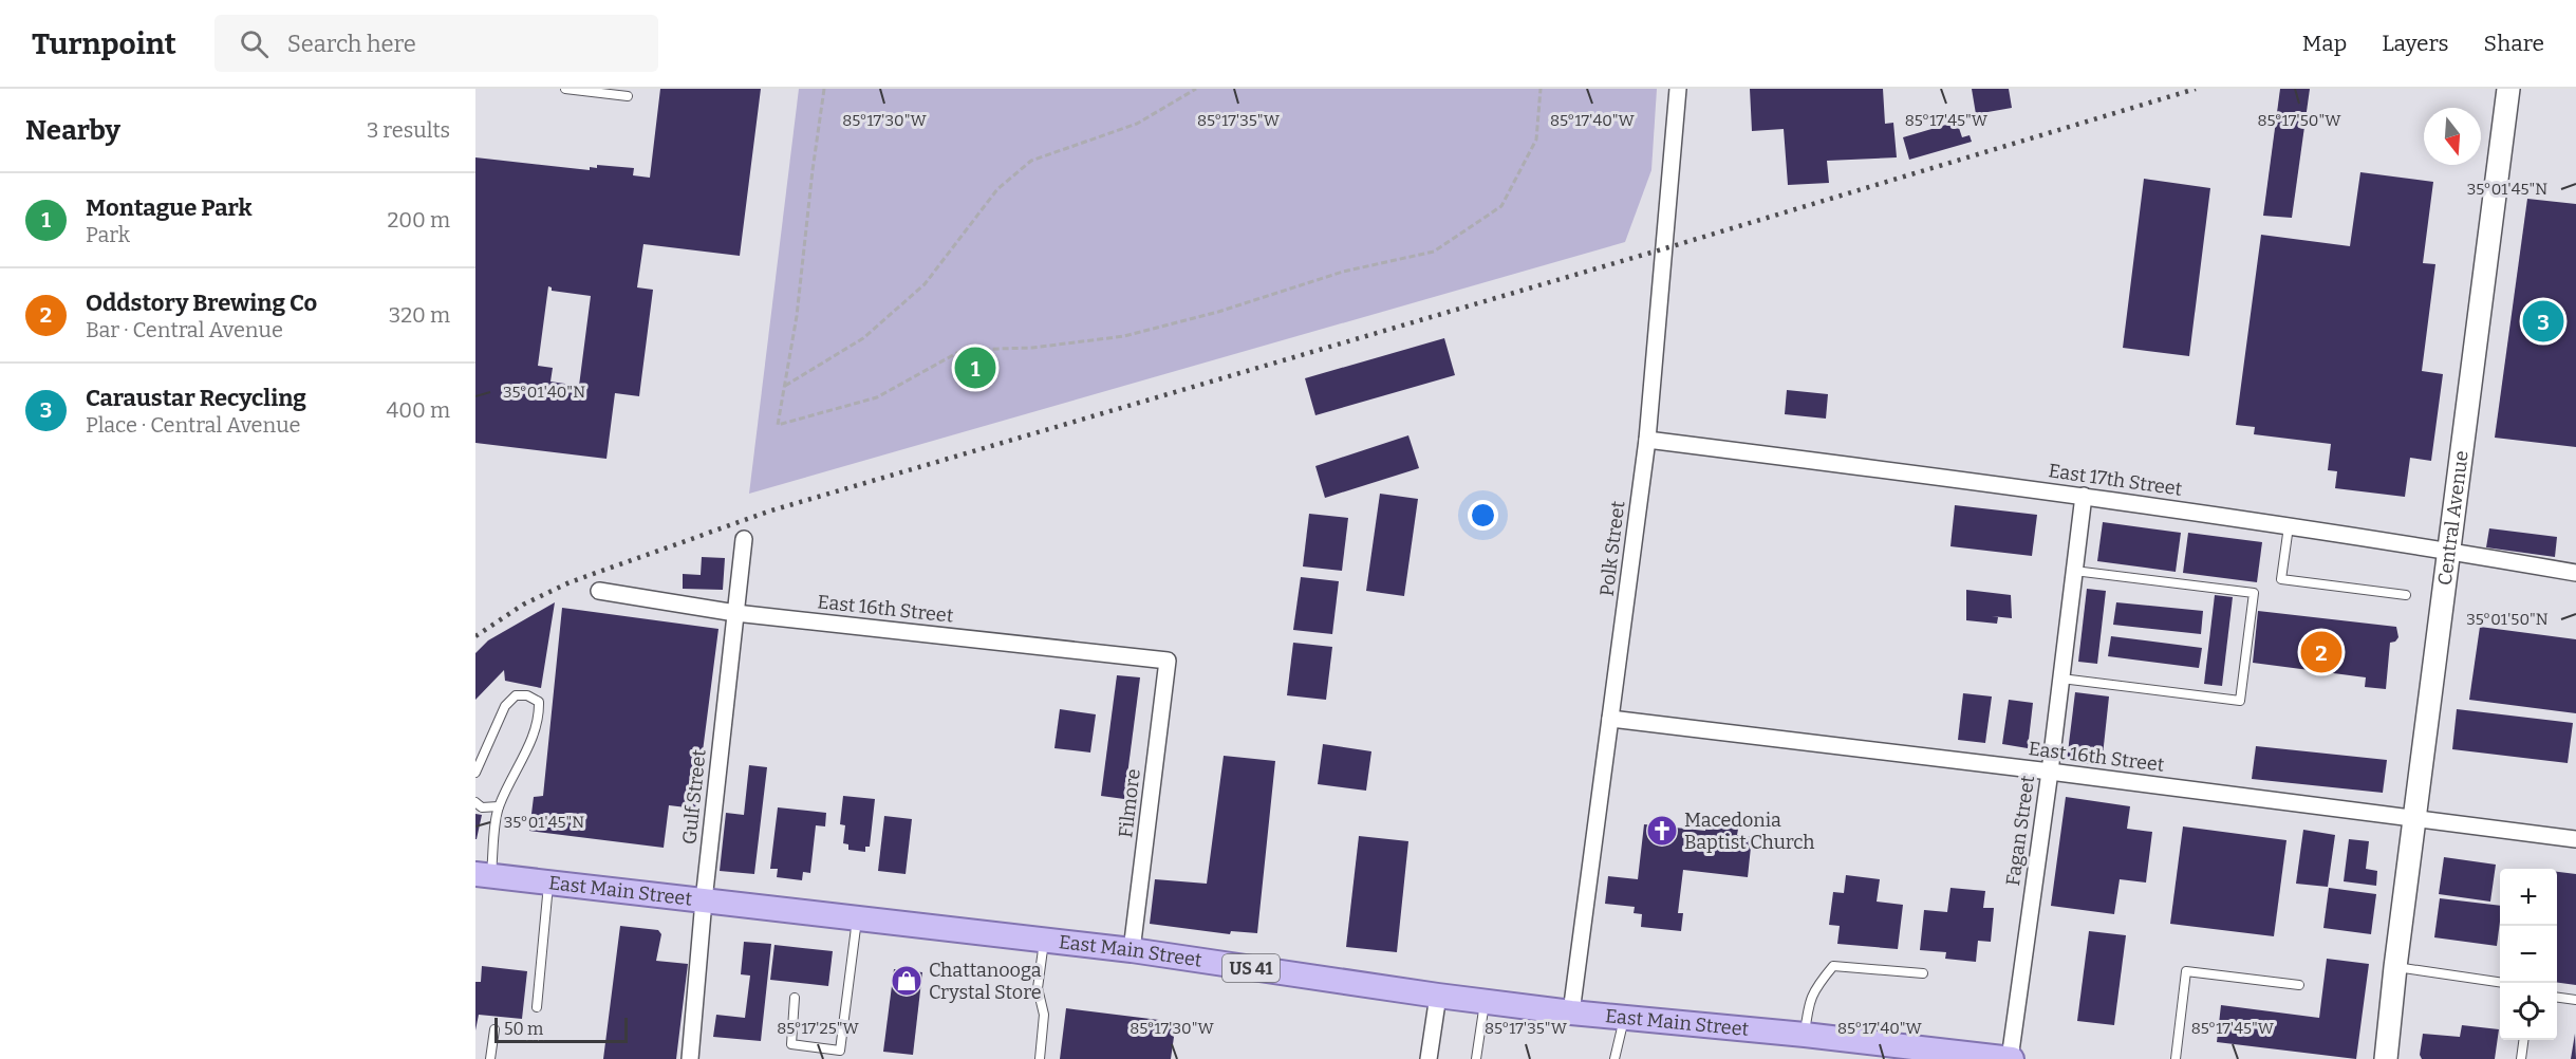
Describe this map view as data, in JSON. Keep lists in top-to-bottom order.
{
  "streets": {
    "main road": ["Central Avenue", "East Main Street", "US 41"],
    "street": [
      "East 17th Street",
      "Polk Street",
      "East 16th Street",
      "Gulf Street",
      "Filmore",
      "Fagan Street"
    ]
  },
  "crossings": [
    ["East 17th Street", "Central Avenue"],
    ["East 17th Street", "Polk Street"],
    ["East 17th Street", "Fagan Street"],
    ["Central Avenue", "East 16th Street"],
    ["Polk Street", "East 16th Street"],
    ["Polk Street", "East Main Street"],
    ["East 16th Street", "Gulf Street"],
    ["East 16th Street", "Filmore"],
    ["East 16th Street", "Fagan Street"],
    ["Gulf Street", "East Main Street"],
    ["Filmore", "East Main Street"],
    ["Fagan Street", "East Main Street"]
  ],
  "places": {
    "church": ["Macedonia Baptist Church"],
    "shop": ["Chattanooga Crystal Store"]
  },
  "scale_bar": "50 m",
  "north": "bottom",
  "page": {
    "header": "Turnpoint",
    "search": "Search here",
    "nav": ["Map", "Layers", "Share"],
    "heading": ["Nearby", "3 results"],
    "list": [
      {
        "mark": "1",
        "name": "Montague Park",
        "note": "Park",
        "value": "200 m"
      },
      {
        "mark": "2",
        "name": "Oddstory Brewing Co",
        "note": "Bar · Central Avenue",
        "value": "320 m"
      },
      {
        "mark": "3",
        "name": "Caraustar Recycling",
        "note": "Place · Central Avenue",
        "value": "400 m"
      }
    ],
    "pins": ["3", "1", "2"],
    "map_buttons": ["+", "−"],
    "scale": "50 m"
  },
  "coordinates": [
    "85°17'30\"W",
    "85°17'35\"W",
    "85°17'40\"W",
    "85°17'45\"W",
    "85°17'50\"W",
    "35°01'45\"N",
    "35°01'40\"N",
    "35°01'50\"N",
    "85°17'25\"W"
  ]
}
